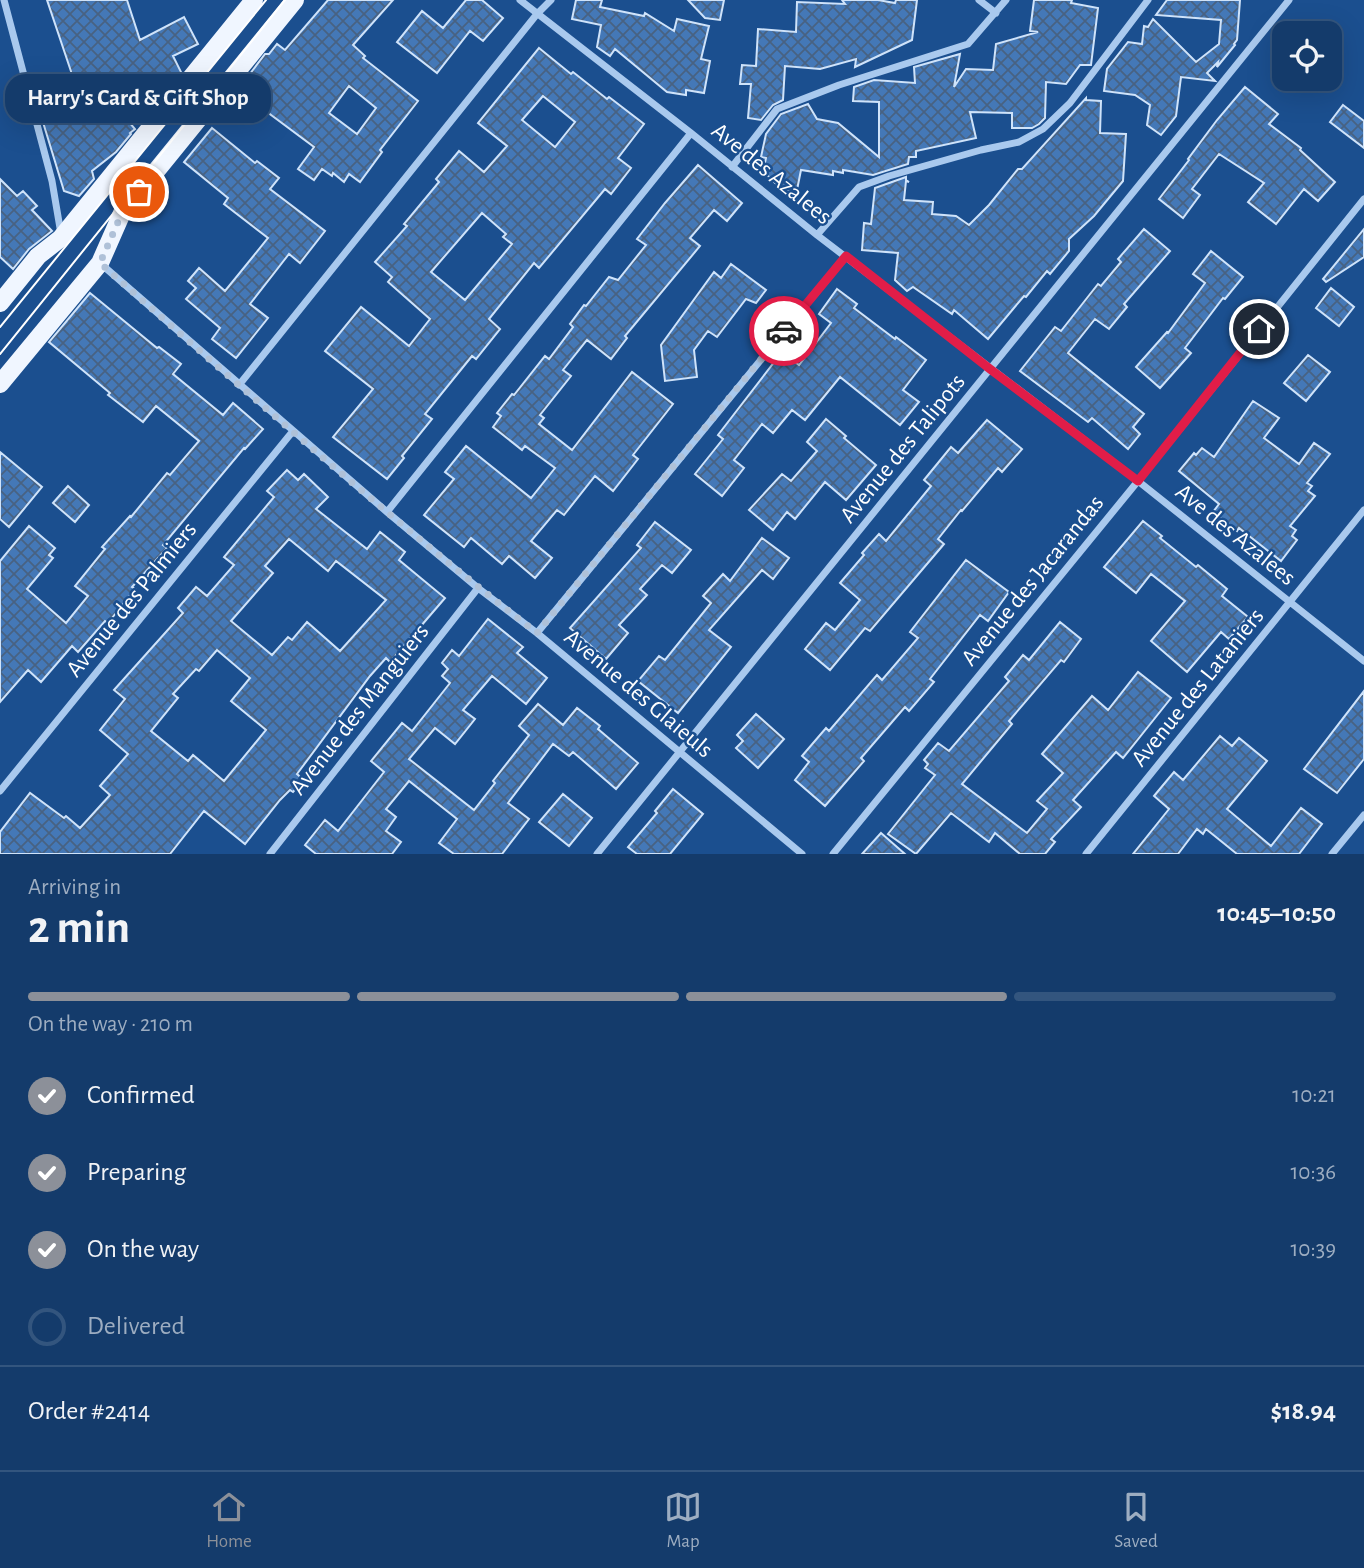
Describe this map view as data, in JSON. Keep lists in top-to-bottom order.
{
  "streets": {
    "street": [
      "Ave des Azalees",
      "Avenue des Talipots",
      "Avenue des Jacarandas",
      "Avenue des Palmiers",
      "Avenue des Lataniers",
      "Avenue des Glaieuls",
      "Avenue des Manguiers"
    ]
  },
  "crossings": [
    ["Ave des Azalees", "Avenue des Talipots"],
    ["Ave des Azalees", "Avenue des Jacarandas"],
    ["Ave des Azalees", "Avenue des Lataniers"],
    ["Avenue des Talipots", "Avenue des Glaieuls"],
    ["Avenue des Palmiers", "Avenue des Glaieuls"],
    ["Avenue des Glaieuls", "Avenue des Manguiers"]
  ],
  "places": ["Harry's Card & Gift Shop"],
  "page": {
    "bubble": "Harry's Card & Gift Shop",
    "heading": ["2 min", "Arriving in", "10:45–10:50"],
    "panel": ["Order #2414", "$18.94"],
    "bar": "On the way · 210 m",
    "list": [
      ["Confirmed", "10:21"],
      ["Preparing", "10:36"],
      ["On the way", "10:39"],
      "Delivered"
    ],
    "tabs": ["Home", "Map", "Saved"]
  }
}
